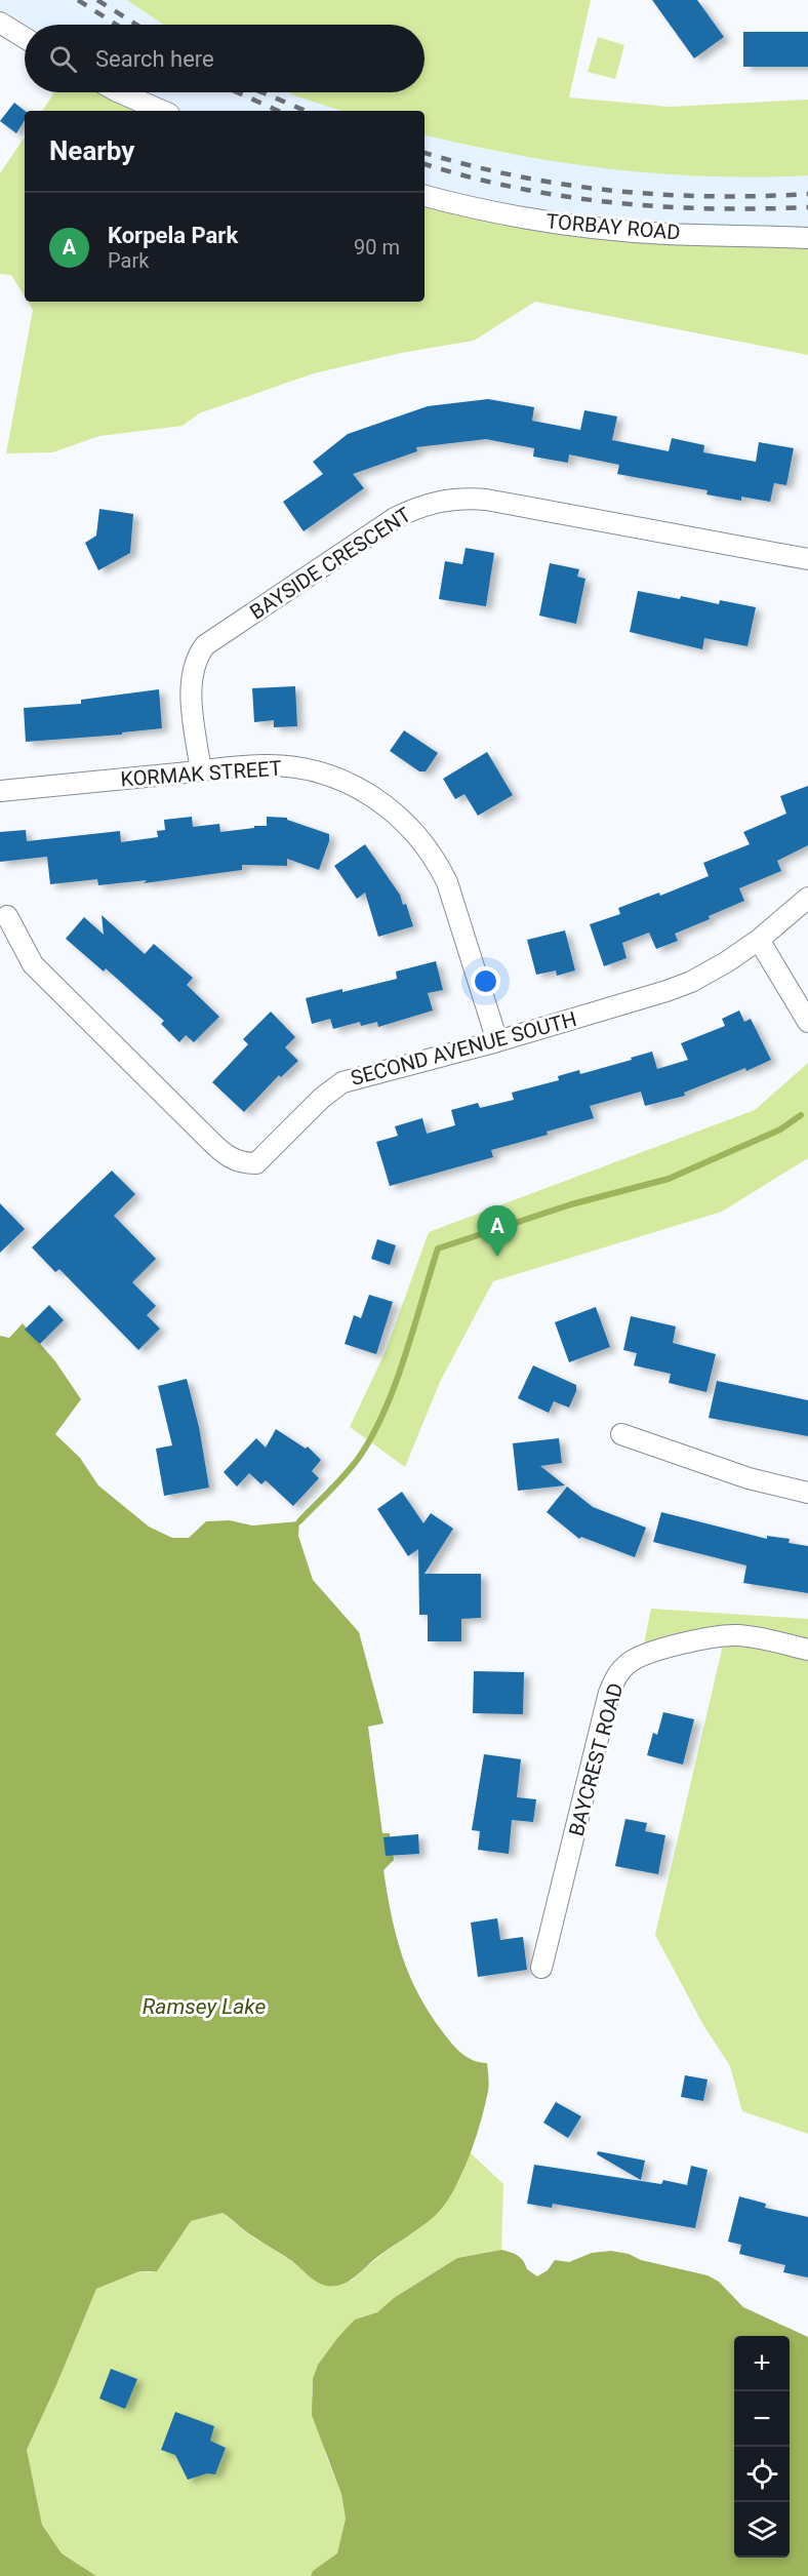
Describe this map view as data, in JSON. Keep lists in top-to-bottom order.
{
  "streets": {
    "street": [
      "TORBAY ROAD",
      "BAYSIDE CRESCENT",
      "KORMAK STREET",
      "SECOND AVENUE SOUTH",
      "BAYCREST ROAD"
    ]
  },
  "crossings": [
    ["BAYSIDE CRESCENT", "KORMAK STREET"],
    ["KORMAK STREET", "SECOND AVENUE SOUTH"]
  ],
  "water": ["Ramsey Lake"],
  "page": {
    "search": "Search here",
    "heading": "Nearby",
    "list": [
      {
        "mark": "A",
        "name": "Korpela Park",
        "note": "Park",
        "value": "90 m"
      }
    ],
    "pins": "A",
    "map_buttons": ["+", "−"]
  }
}
